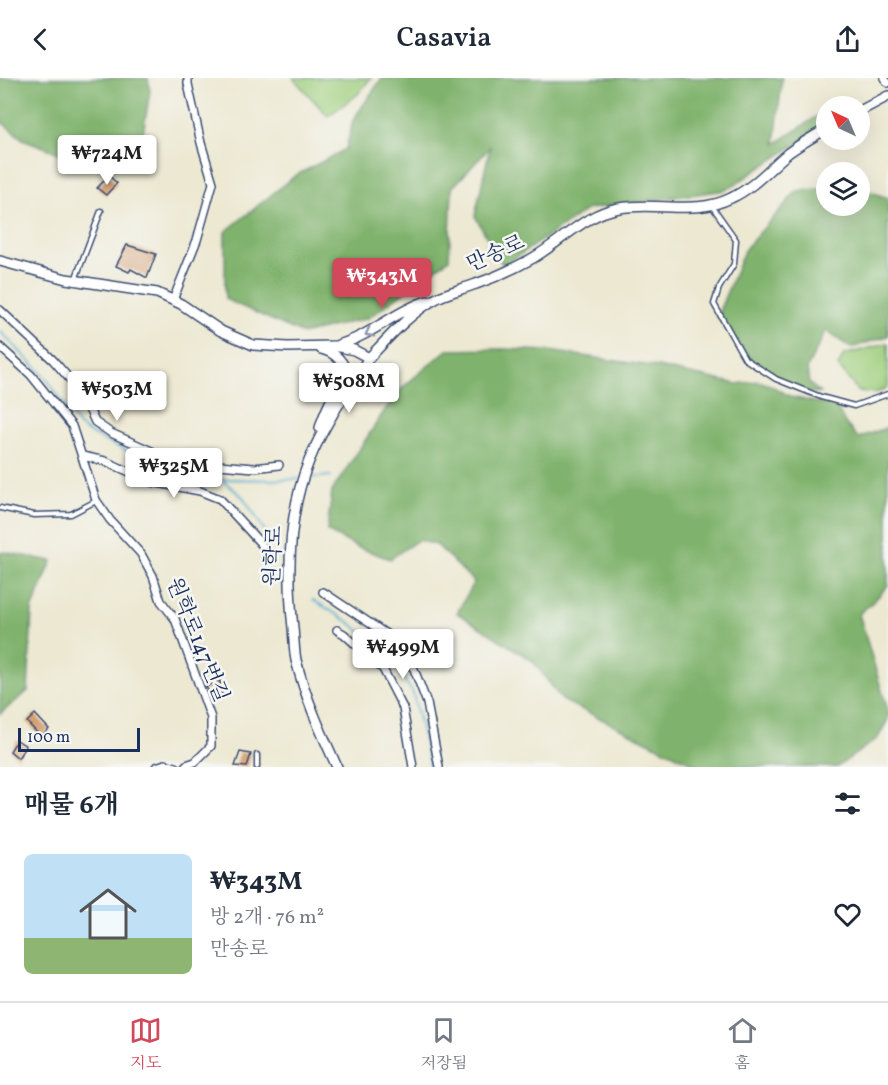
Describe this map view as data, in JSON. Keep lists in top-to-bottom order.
{
  "streets": {
    "street": ["만송로", "원학로", "원학로147번길"]
  },
  "crossings": [
    ["만송로", "원학로"]
  ],
  "scale_bar": "100 m",
  "north": "top left",
  "page": {
    "header": "Casavia",
    "price": [
      "₩724M",
      "₩343M",
      "₩508M",
      "₩503M",
      "₩325M",
      "₩499M"
    ],
    "scale": "100 m",
    "heading": "매물 6개",
    "list": [
      {
        "name": "₩343M",
        "note": "방 2개 · 76 m² · 만송로"
      }
    ],
    "tabs": ["지도", "저장됨", "홈"]
  }
}
